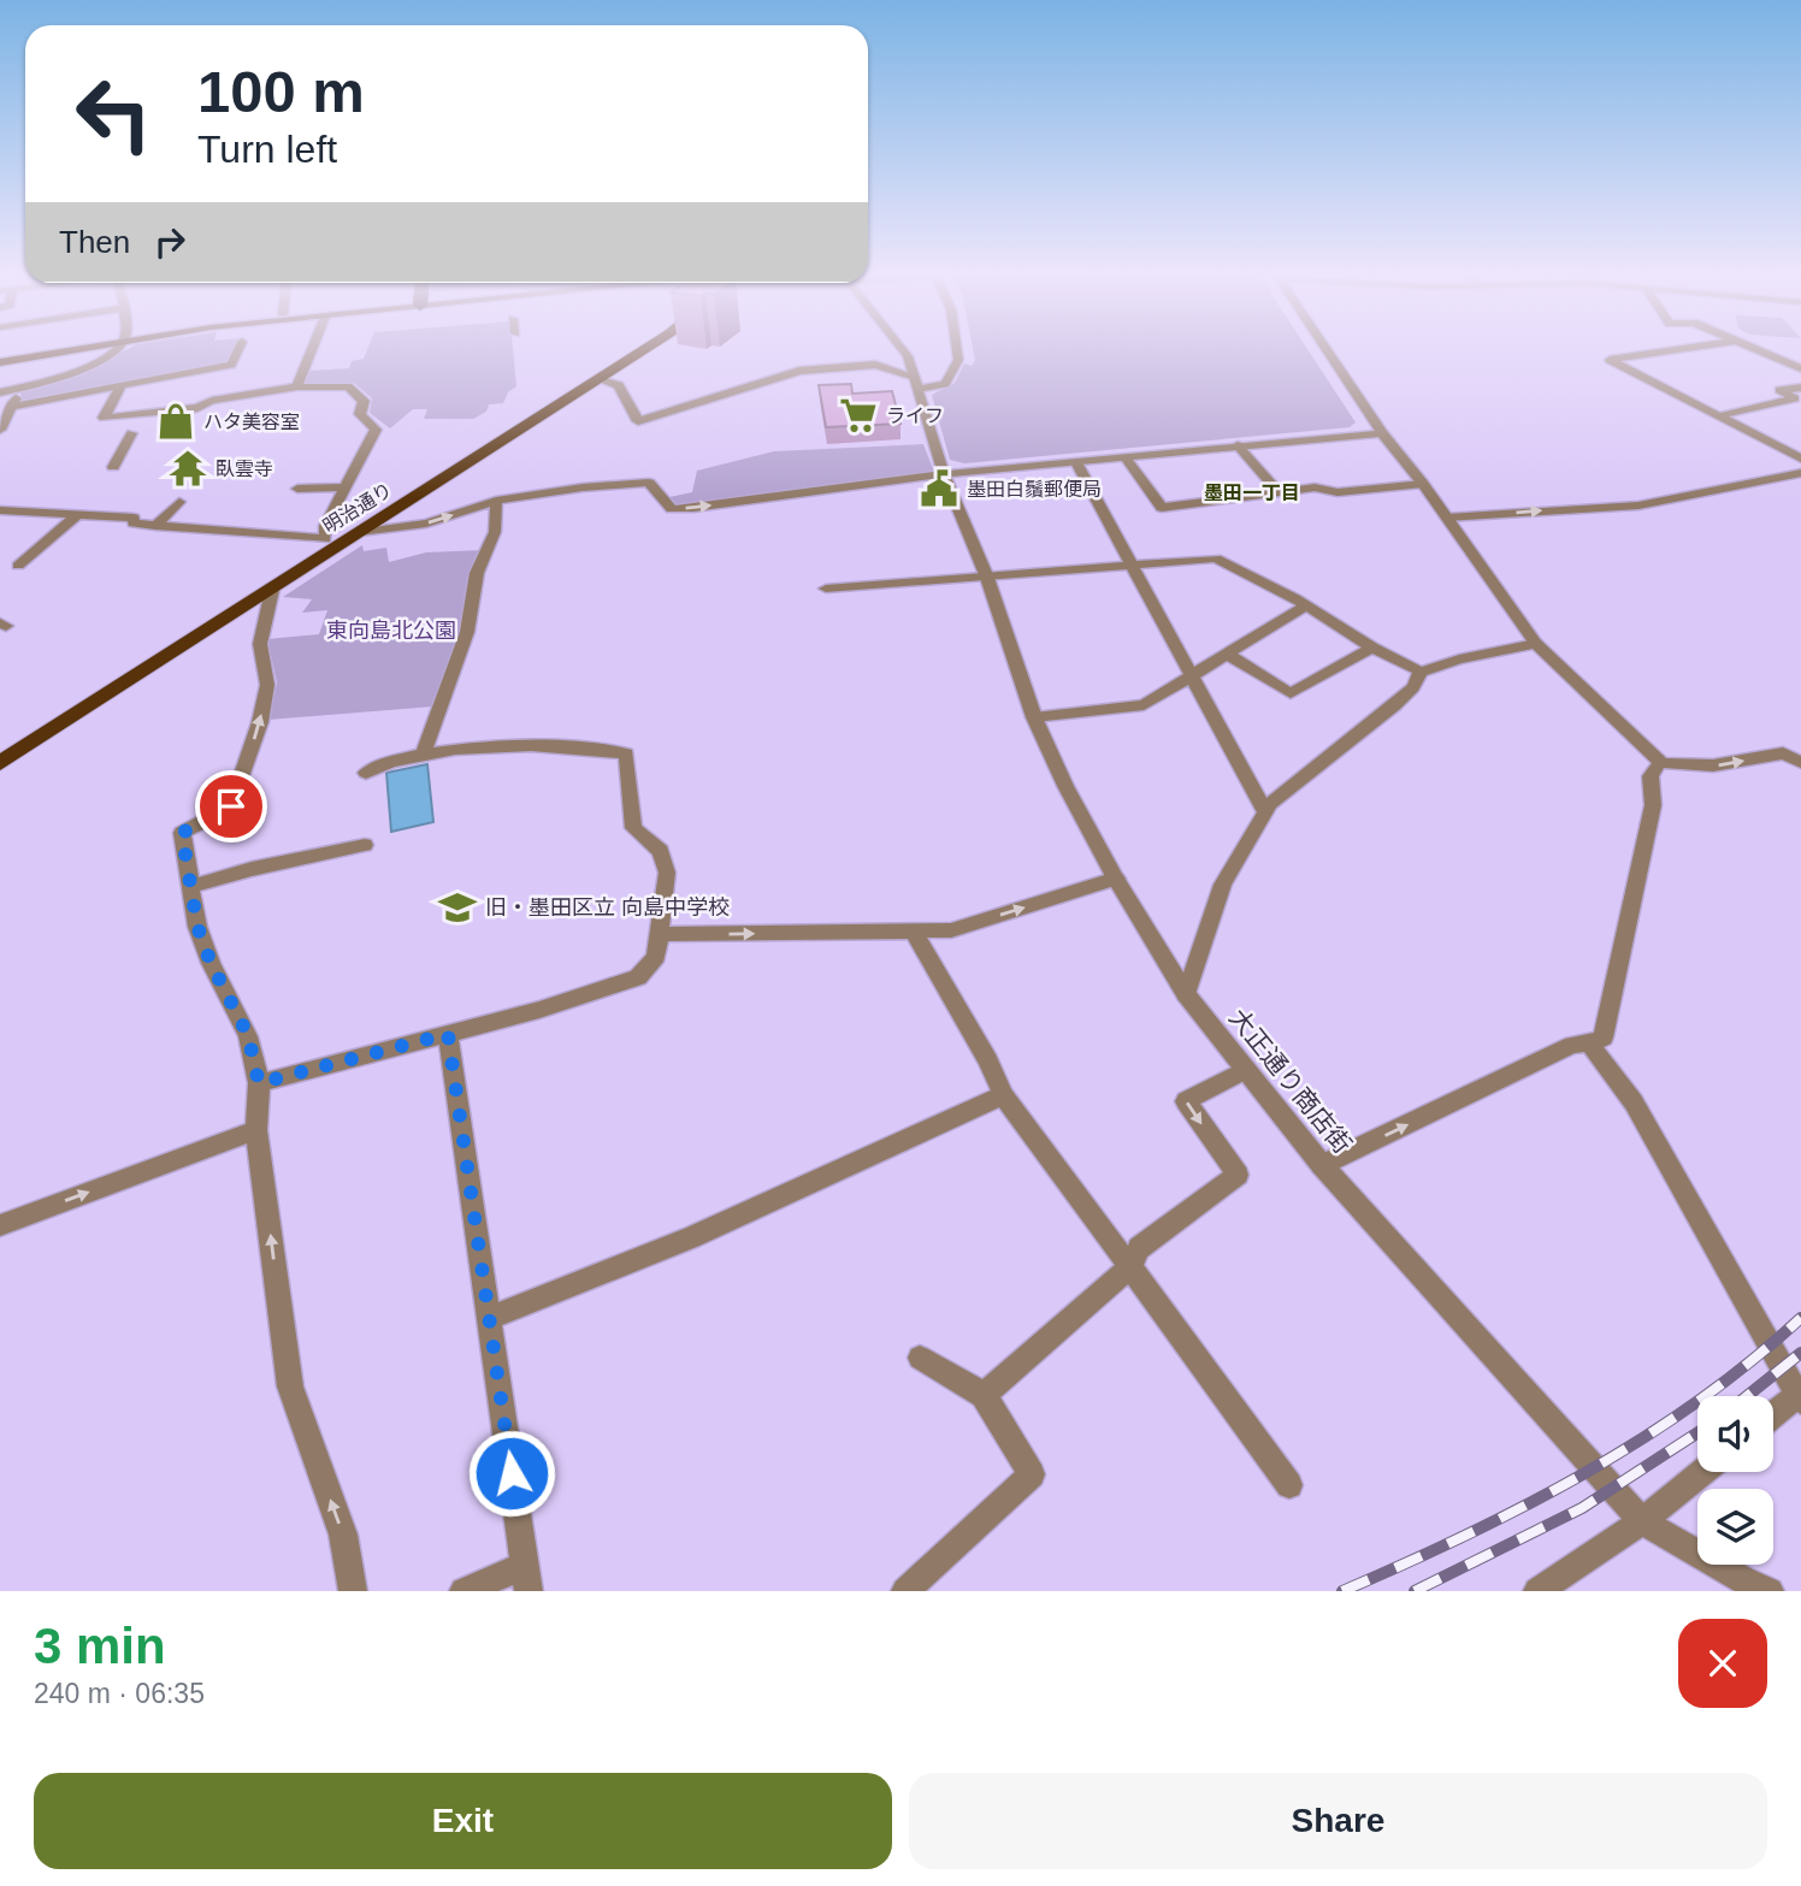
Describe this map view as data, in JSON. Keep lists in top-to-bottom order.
{
  "streets": {
    "main road": ["明治通り"],
    "street": ["大正通り商店街"]
  },
  "districts": ["墨田一丁目"],
  "parks": ["東向島北公園"],
  "places": {
    "supermarket": ["ライフ"],
    "shop": ["ハタ美容室"],
    "temple": ["臥雲寺"],
    "public building": ["墨田白鬚郵便局"],
    "school or university": ["旧・墨田区立 向島中学校"]
  },
  "page": {
    "turn": ["100 m", "Turn left"],
    "then": "Then",
    "heading": ["3 min", "240 m · 06:35"],
    "buttons": ["Exit", "Share"]
  }
}
